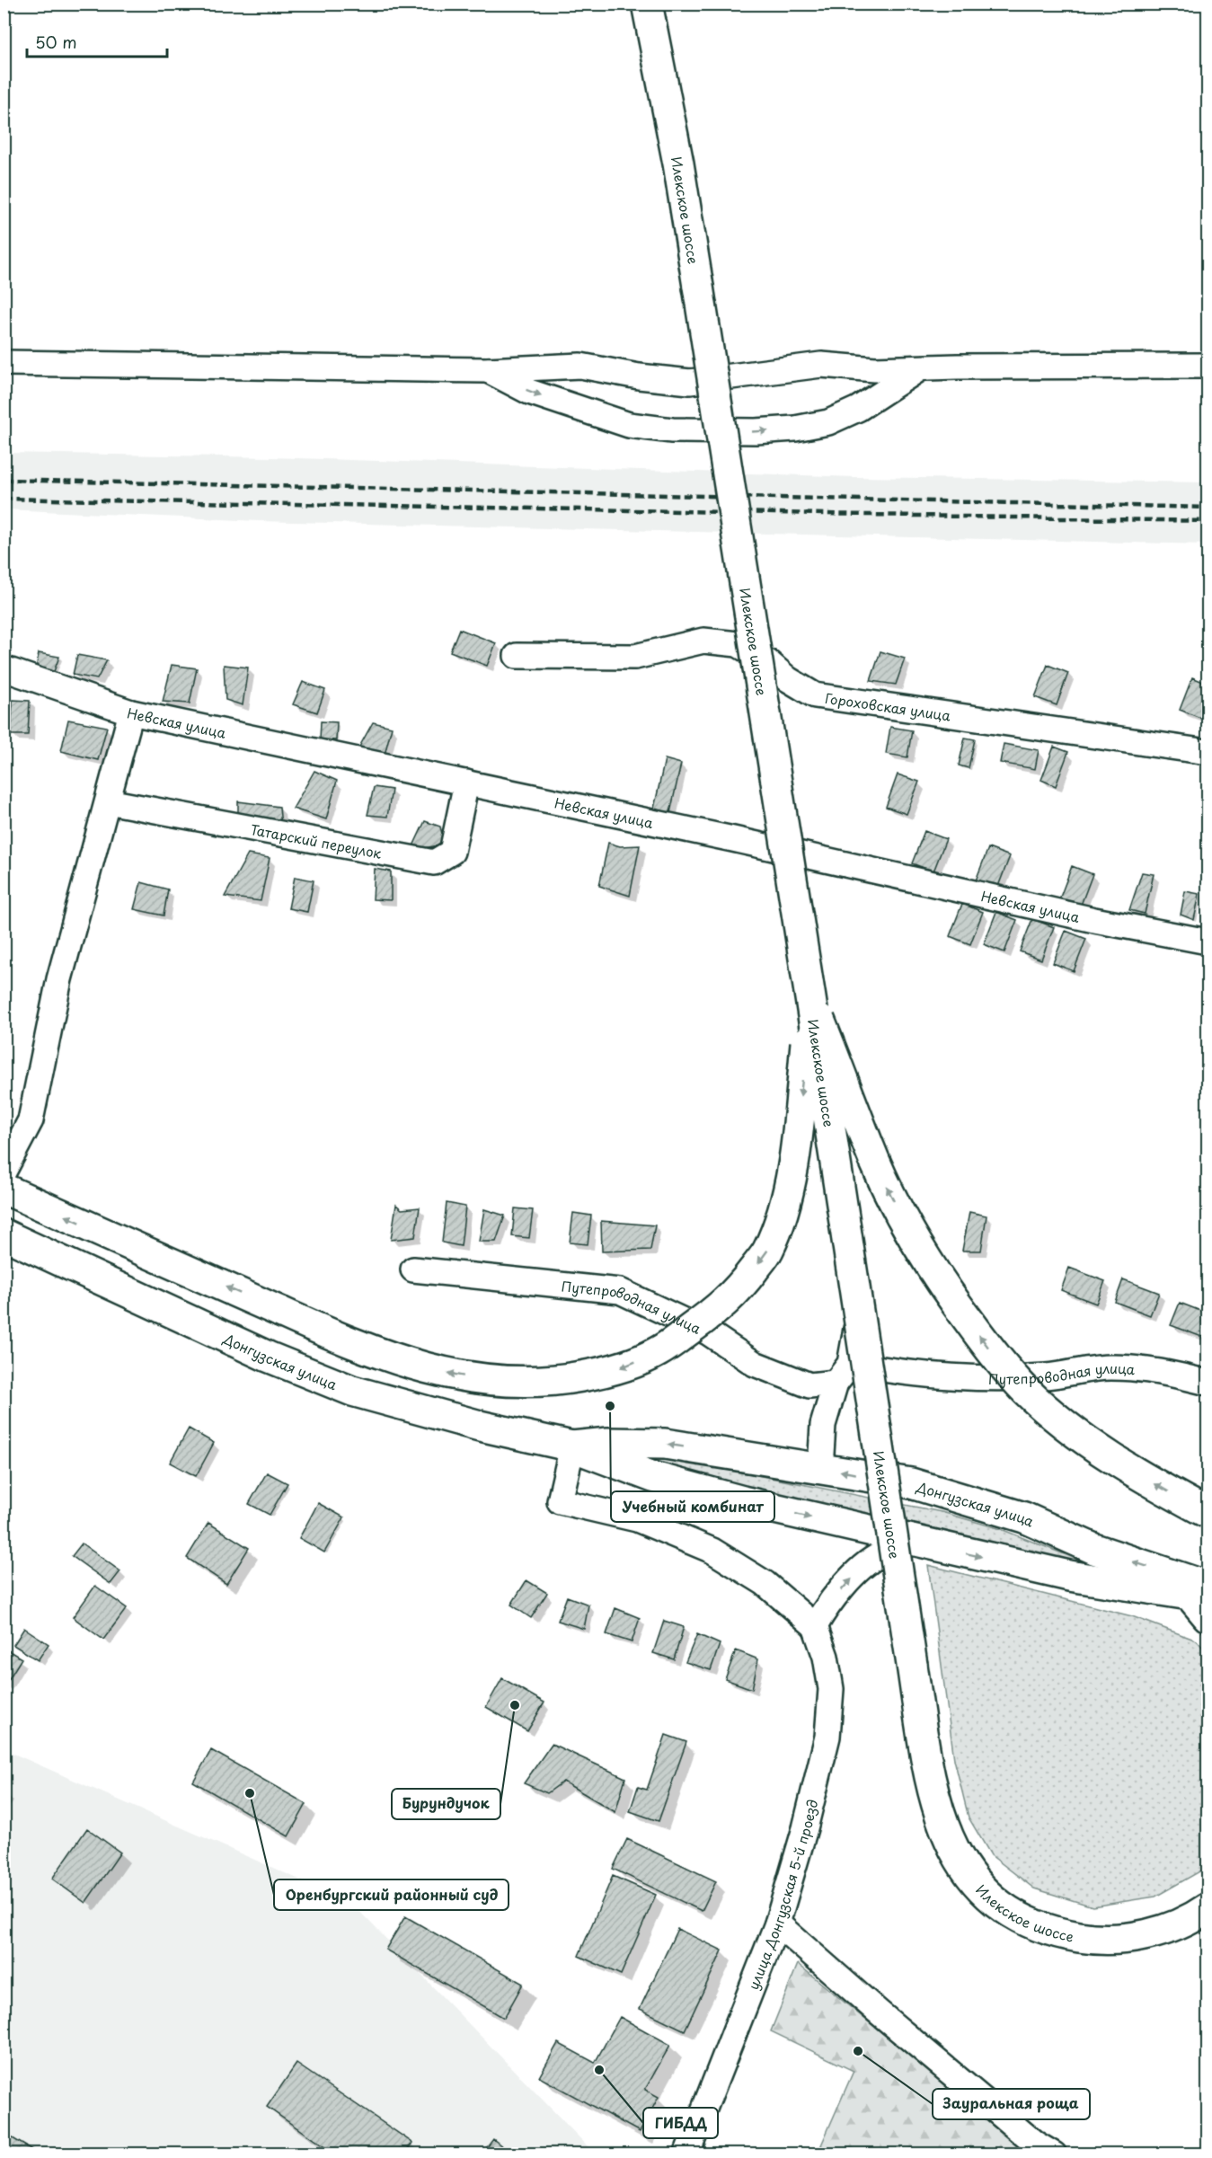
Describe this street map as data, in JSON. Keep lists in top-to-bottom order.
{
  "streets": {
    "main road": ["Илекское шоссе", "Донгузская улица"],
    "street": [
      "Гороховская улица",
      "Невская улица",
      "Татарский переулок",
      "Путепроводная улица",
      "улица Донгузская 5-й проезд"
    ]
  },
  "crossings": [
    ["Невская улица", "Татарский переулок"]
  ],
  "places": [
    "Учебный комбинат",
    "Бурундучок",
    "Оренбургский районный суд",
    "Зауральная роща",
    "ГИБДД"
  ],
  "scale_bar": "50 m"
}
